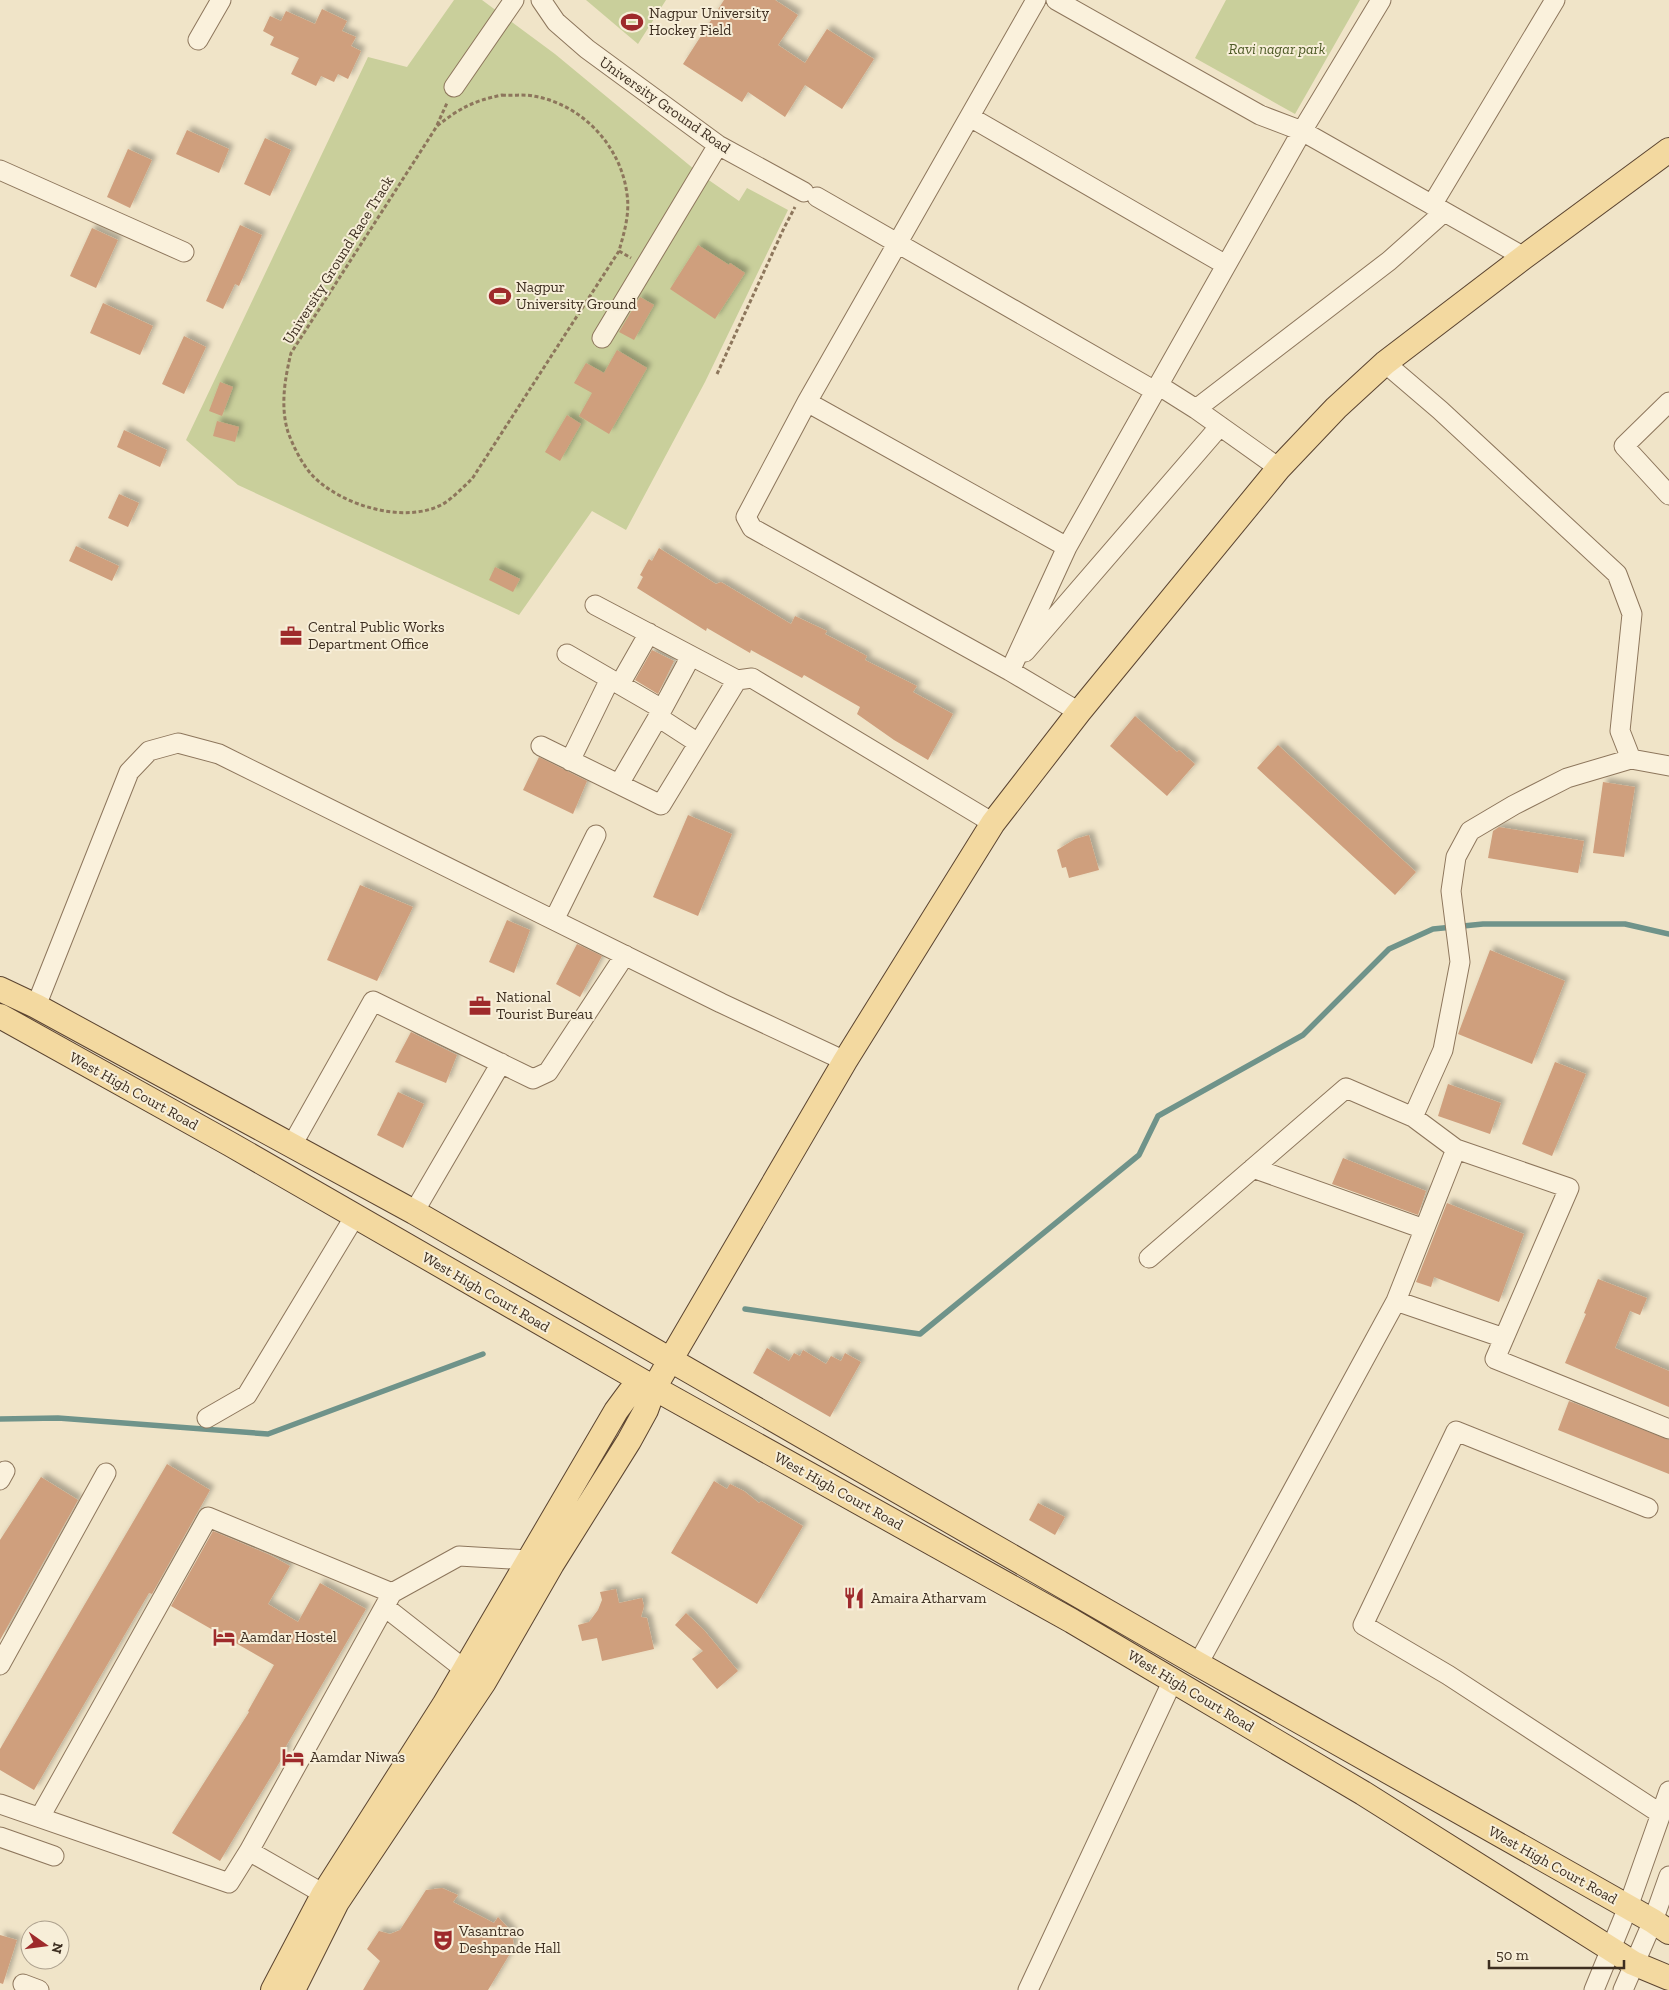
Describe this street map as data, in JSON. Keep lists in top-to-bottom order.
{
  "streets": {
    "main road": ["West High Court Road"],
    "street": ["University Ground Road"],
    "path": ["University Ground Race Track"]
  },
  "parks": ["Ravi nagar park"],
  "places": {
    "sports": ["Nagpur University Hockey Field", "Nagpur University Ground"],
    "office": ["Central Public Works Department Office", "National Tourist Bureau"],
    "restaurant": ["Amaira Atharvam"],
    "hotel": ["Aamdar Hostel", "Aamdar Niwas"],
    "theatre": ["Vasantrao Deshpande Hall"]
  },
  "scale_bar": "50 m",
  "north": "right"
}
